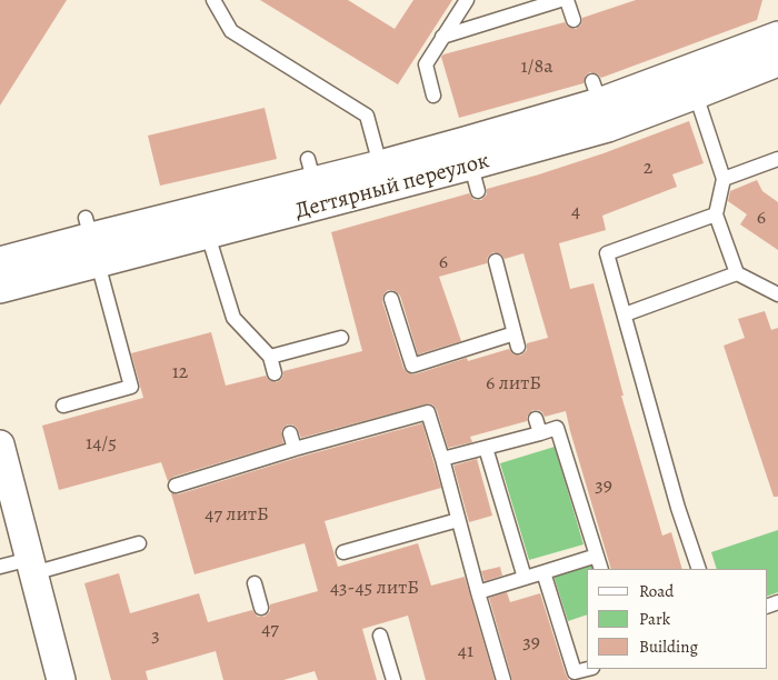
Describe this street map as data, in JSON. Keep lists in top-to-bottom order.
{
  "streets": {
    "street": ["Дегтярный переулок"]
  },
  "house_numbers": [
    "1/8а",
    "2",
    "4",
    "6",
    "6",
    "12",
    "6 литБ",
    "14/5",
    "39",
    "47 литБ",
    "43-45 литБ",
    "47",
    "3",
    "39",
    "41"
  ],
  "legend": ["Road", "Park", "Building"]
}
